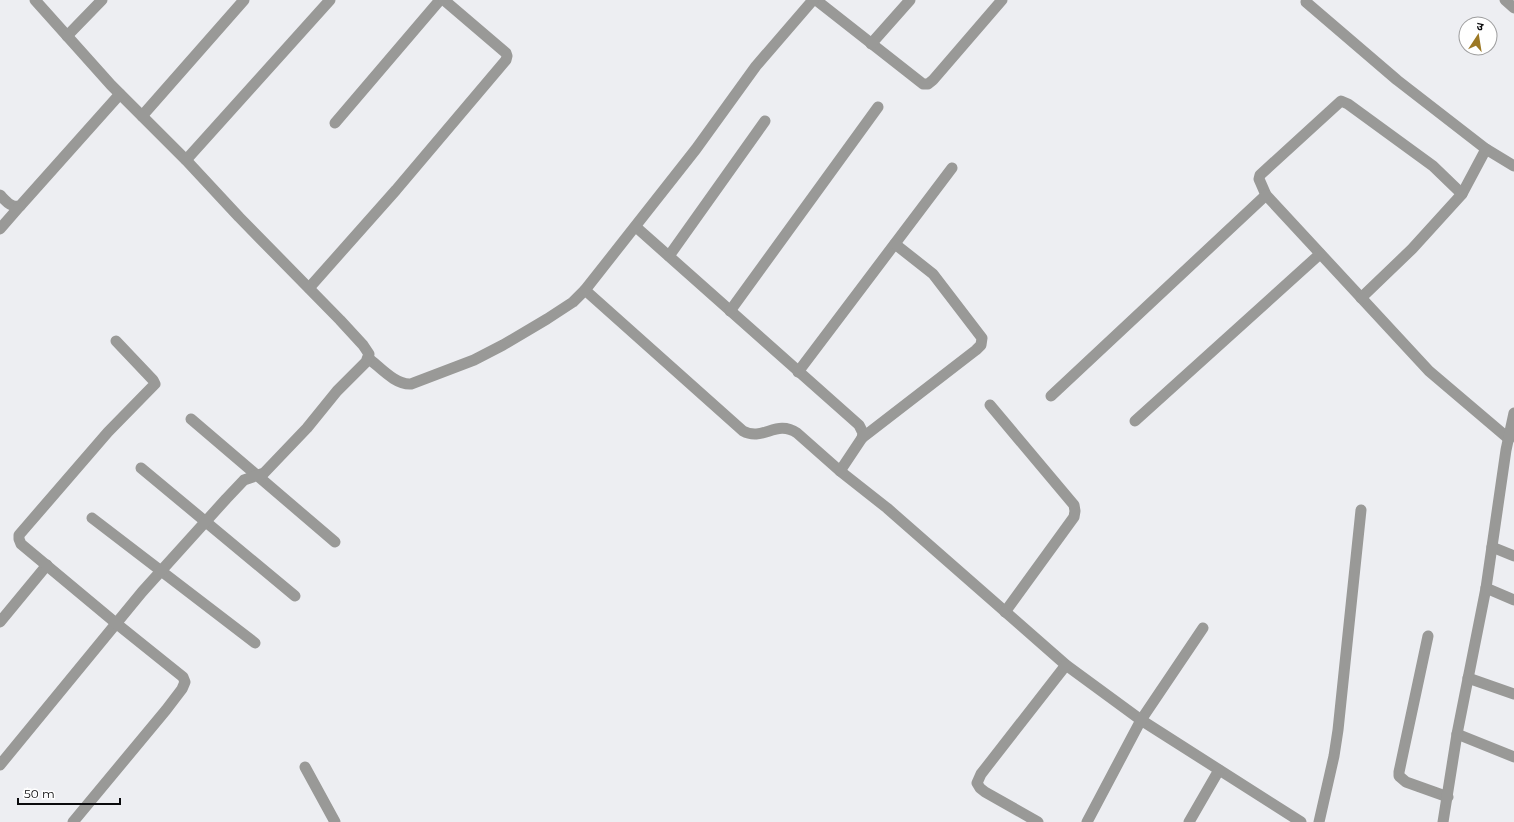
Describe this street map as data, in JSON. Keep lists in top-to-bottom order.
{
  "scale_bar": "50 m",
  "north": "top"
}
